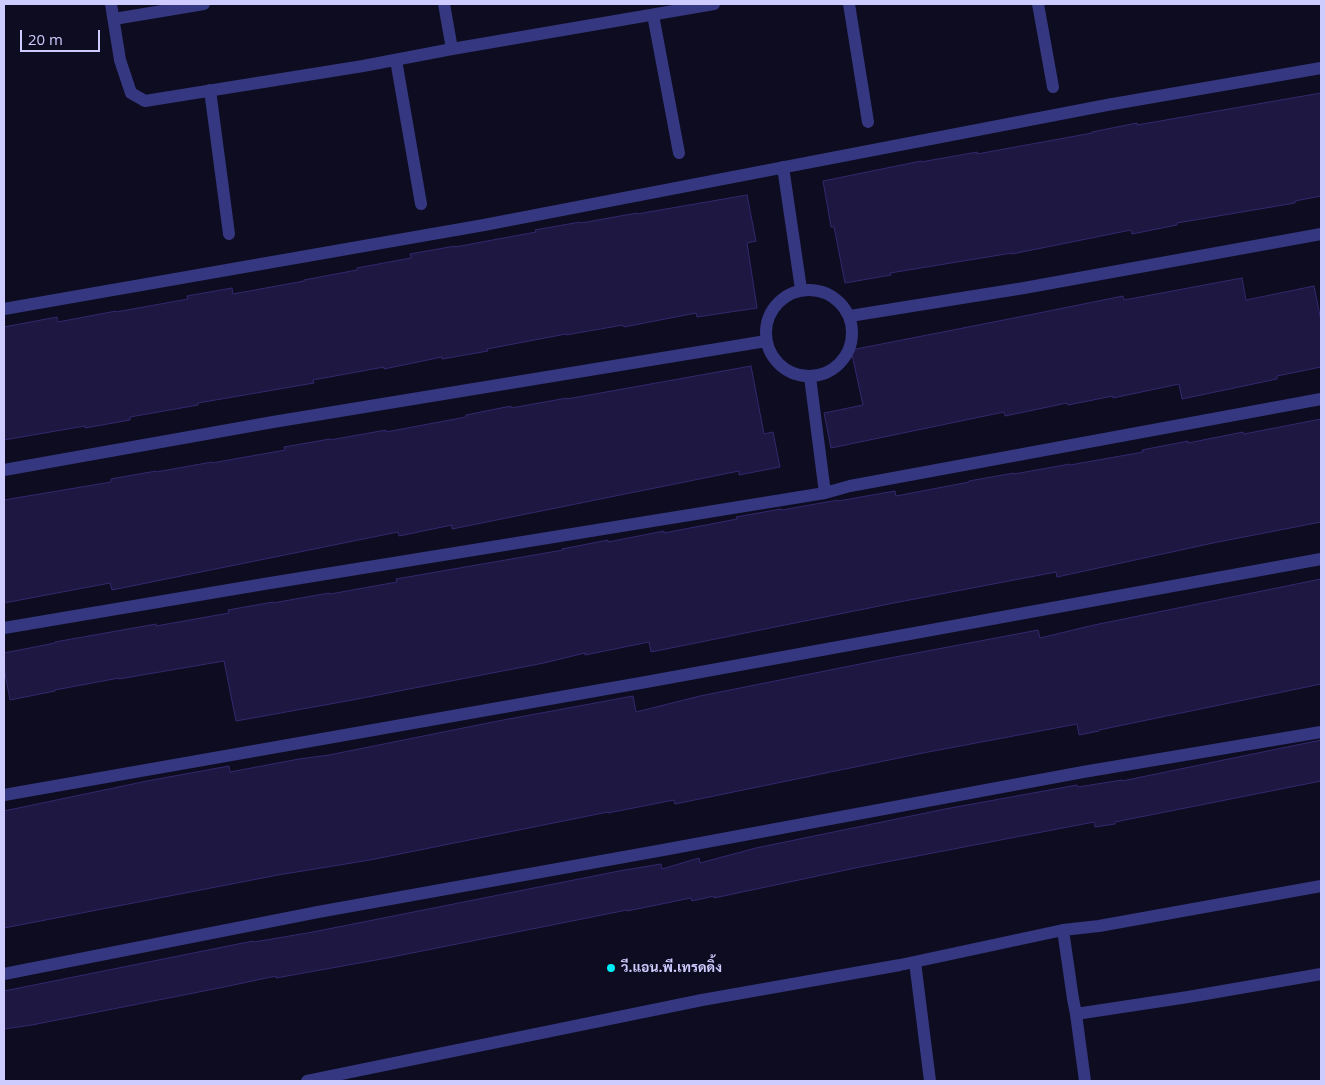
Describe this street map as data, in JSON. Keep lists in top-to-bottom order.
{
  "places": ["วี.แอน.พี.เทรดดิ้ง"],
  "scale_bar": "20 m"
}
